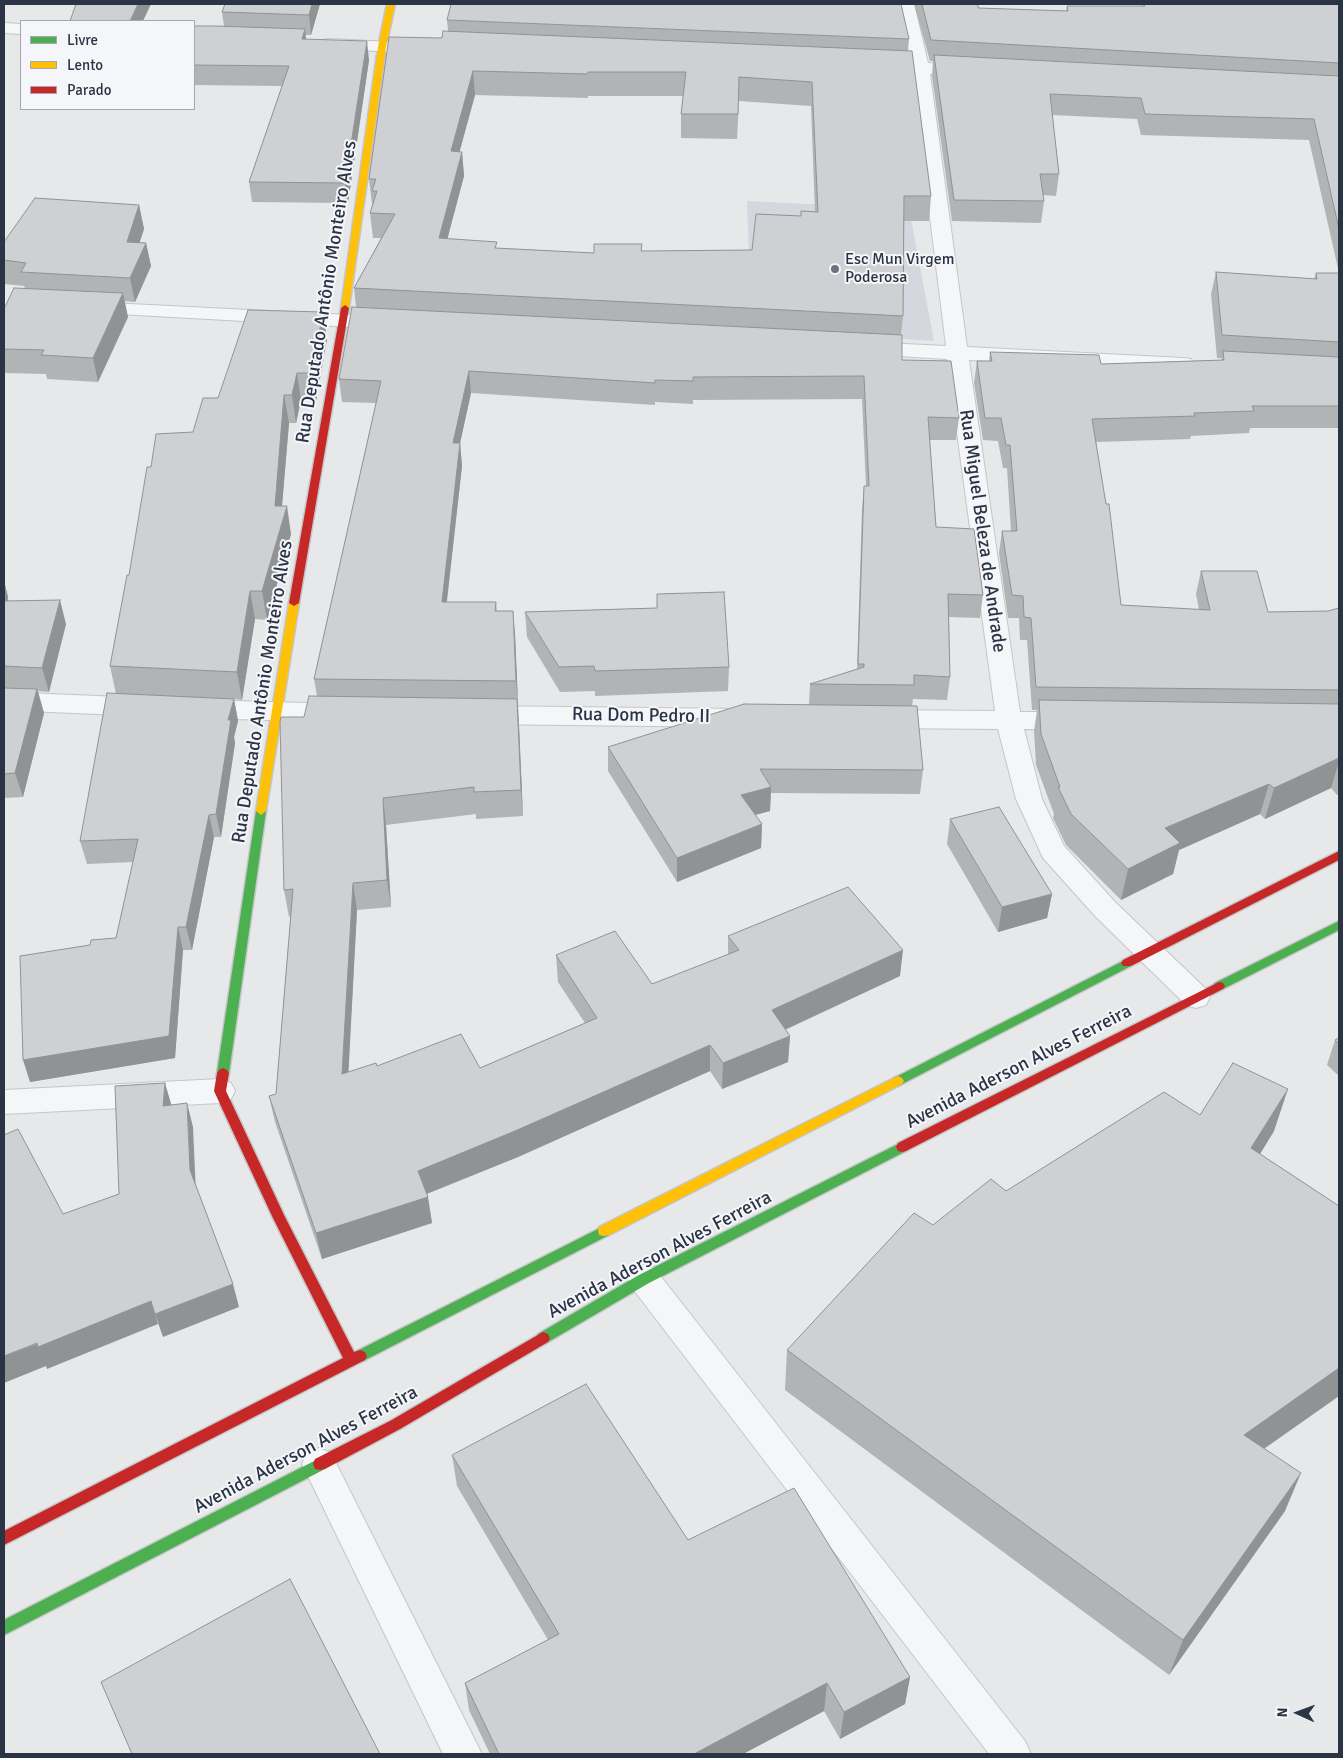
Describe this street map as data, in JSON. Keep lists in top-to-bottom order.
{
  "streets": {
    "main road": ["Rua Deputado Antônio Monteiro Alves", "Avenida Aderson Alves Ferreira"],
    "street": ["Rua Miguel Beleza de Andrade", "Rua Dom Pedro II"]
  },
  "crossings": [
    ["Rua Miguel Beleza de Andrade", "Avenida Aderson Alves Ferreira"]
  ],
  "places": ["Esc Mun Virgem Poderosa"],
  "legend": ["Livre", "Lento", "Parado"],
  "north": "left"
}
